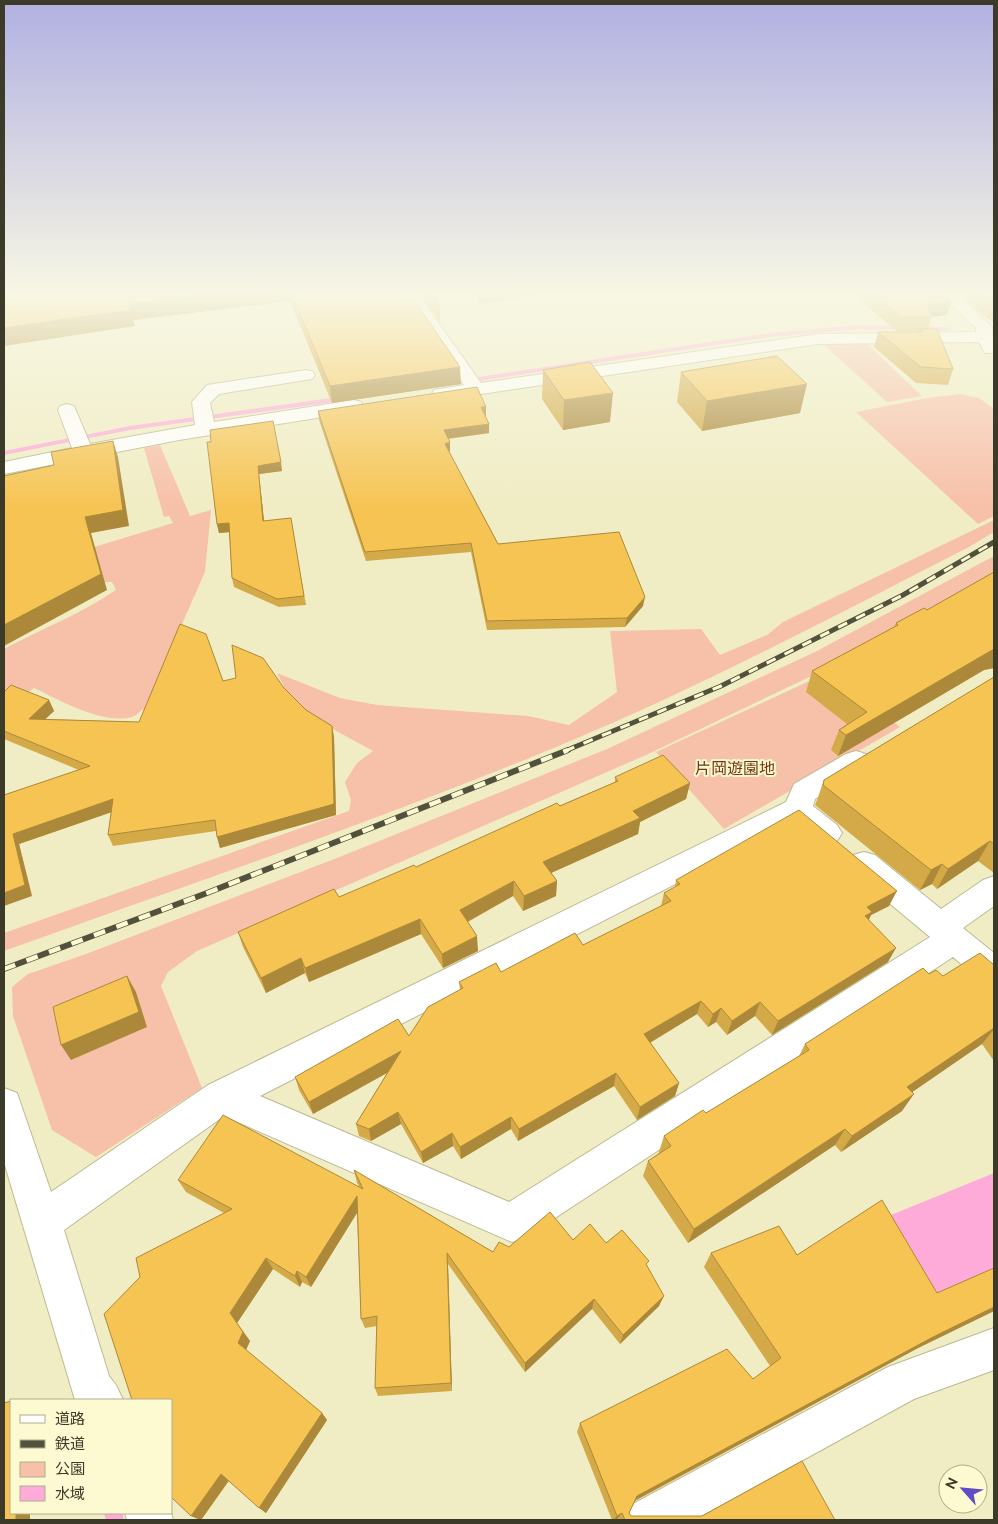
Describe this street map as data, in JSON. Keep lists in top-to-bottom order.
{
  "parks": ["片岡遊園地"],
  "legend": [
    "道路",
    "鉄道",
    "公園",
    "水域"
  ],
  "north": "top left"
}
